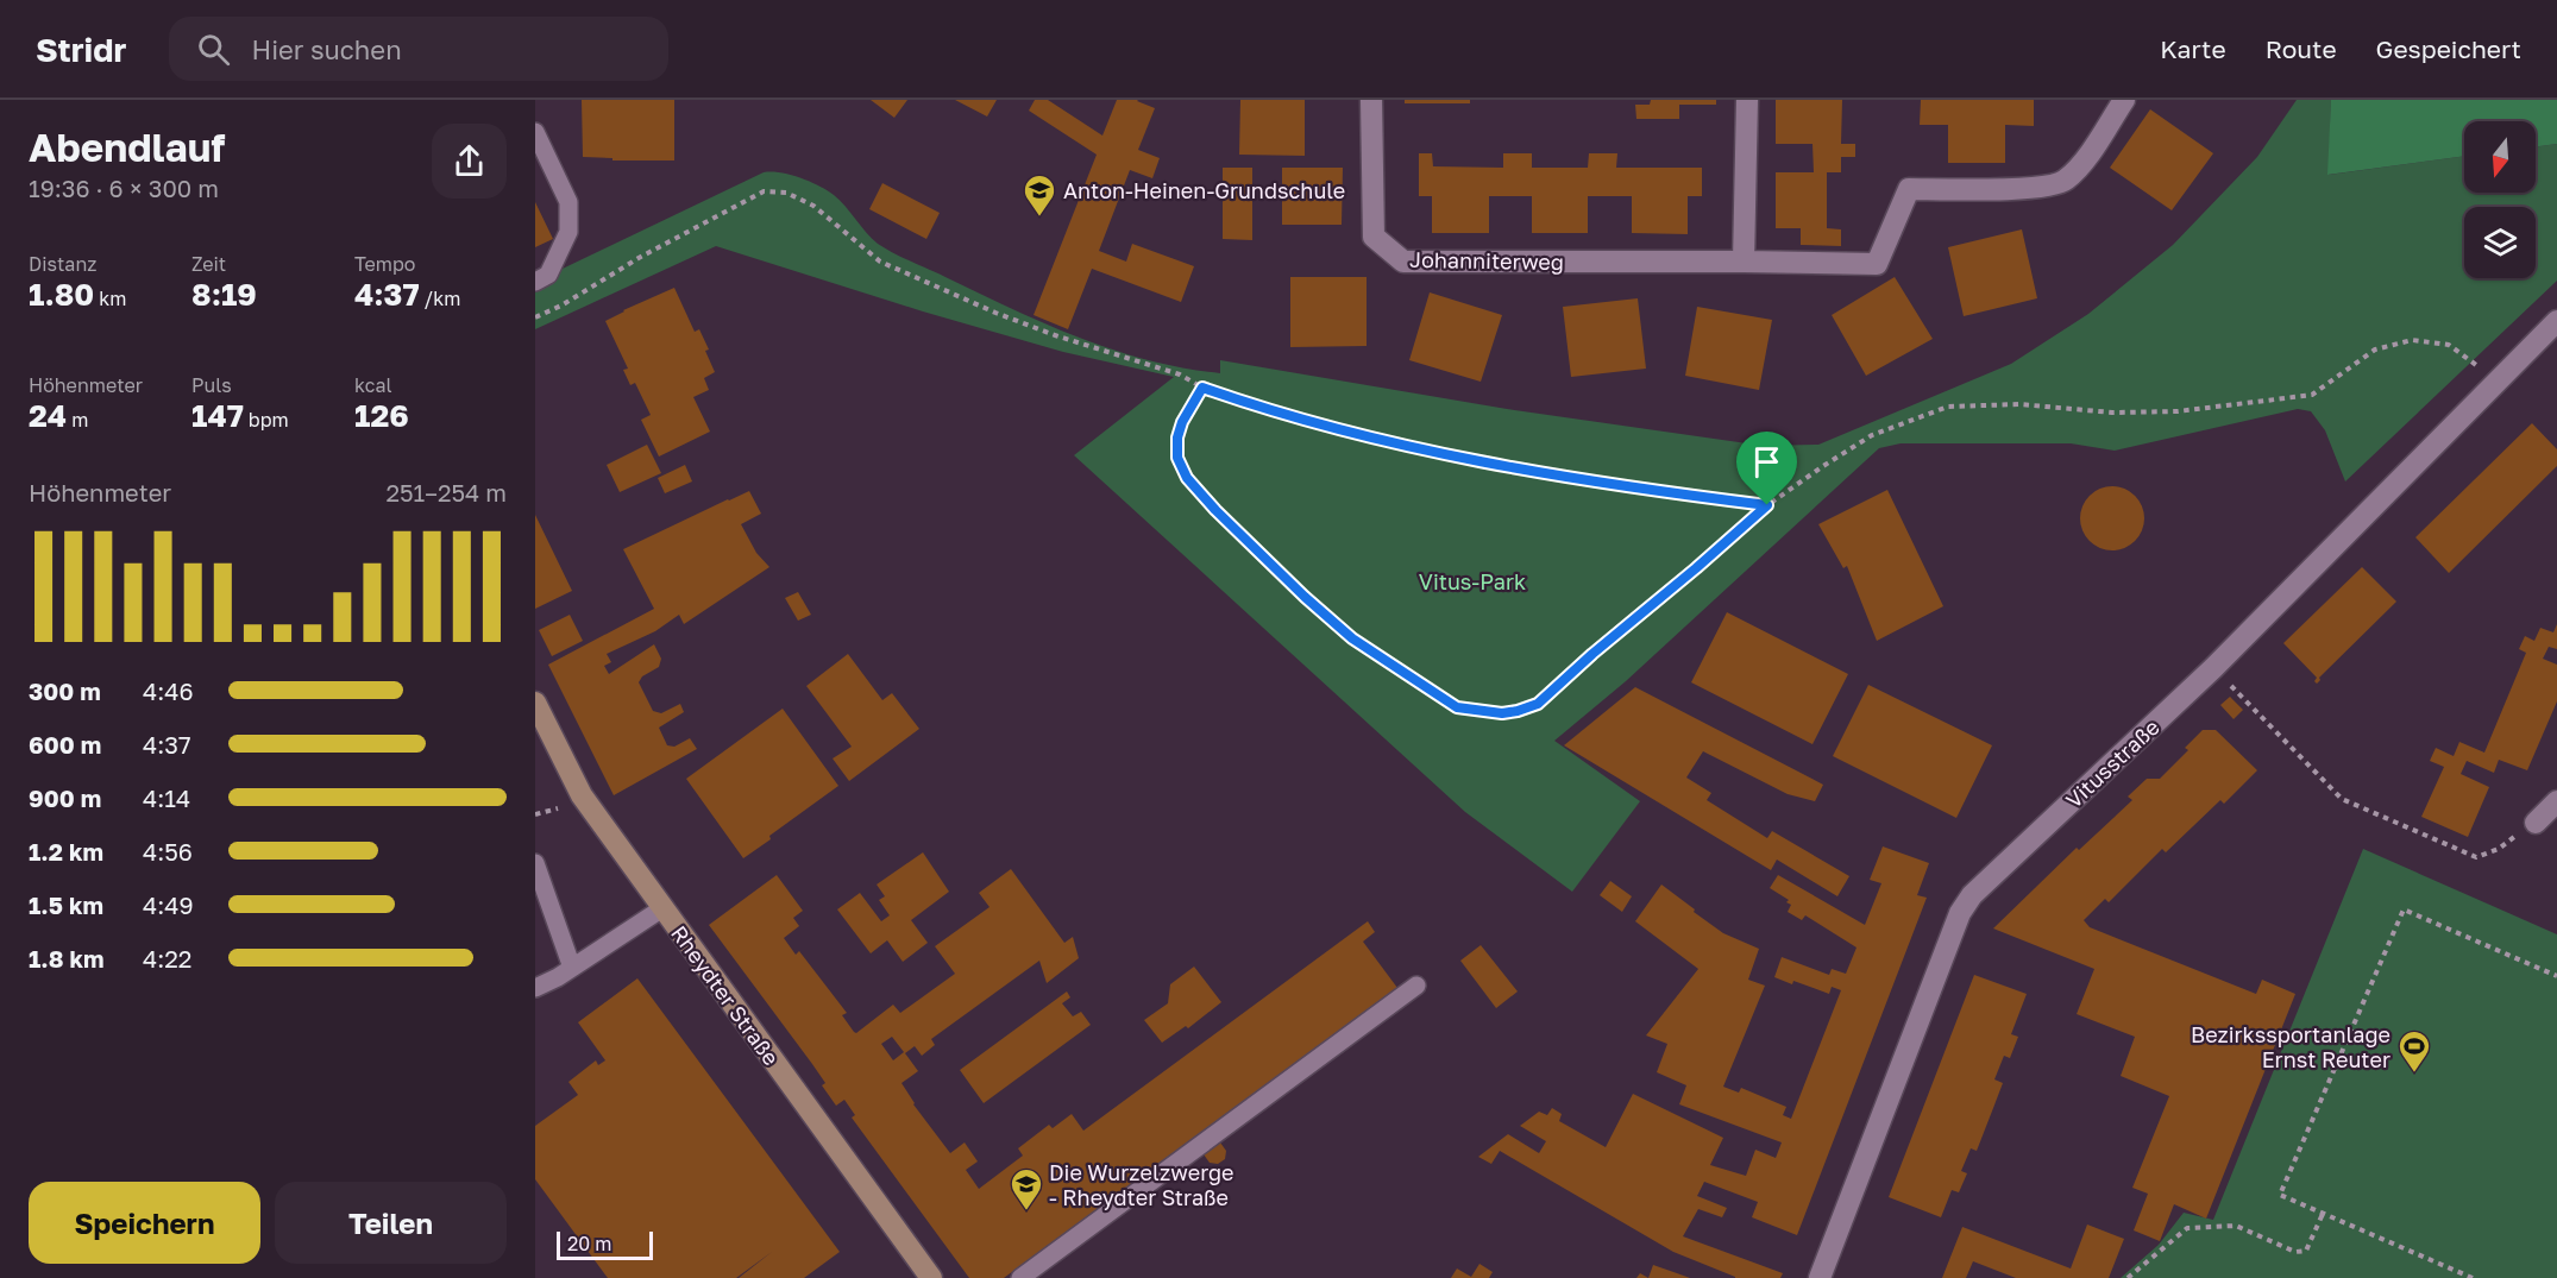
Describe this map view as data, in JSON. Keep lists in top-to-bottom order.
{
  "streets": {
    "main road": ["Rheydter Straße"],
    "street": ["Johanniterweg", "Vitusstraße"]
  },
  "parks": ["Vitus-Park"],
  "places": {
    "school or university": ["Anton-Heinen-Grundschule", "Die Wurzelzwerge - Rheydter Straße"],
    "sports": ["Bezirkssportanlage Ernst Reuter"]
  },
  "scale_bar": "20 m",
  "north": "bottom",
  "page": {
    "header": "Stridr",
    "search": "Hier suchen",
    "nav": ["Karte", "Route", "Gespeichert"],
    "heading": ["Abendlauf", "19:36 · 6 × 300 m"],
    "stats": [
      ["Distanz", "1.80 km"],
      ["Zeit", "8:19"],
      ["Tempo", "4:37 /km"],
      ["Höhenmeter", "24 m"],
      ["Puls", "147 bpm"],
      ["kcal", "126"]
    ],
    "chart": ["Höhenmeter", "251–254 m"],
    "list": [
      {
        "name": "300 m",
        "note": "4:46"
      },
      {
        "name": "600 m",
        "note": "4:37"
      },
      {
        "name": "900 m",
        "note": "4:14"
      },
      {
        "name": "1.2 km",
        "note": "4:56"
      },
      {
        "name": "1.5 km",
        "note": "4:49"
      },
      {
        "name": "1.8 km",
        "note": "4:22"
      }
    ],
    "buttons": ["Speichern", "Teilen"],
    "scale": "20 m"
  }
}
